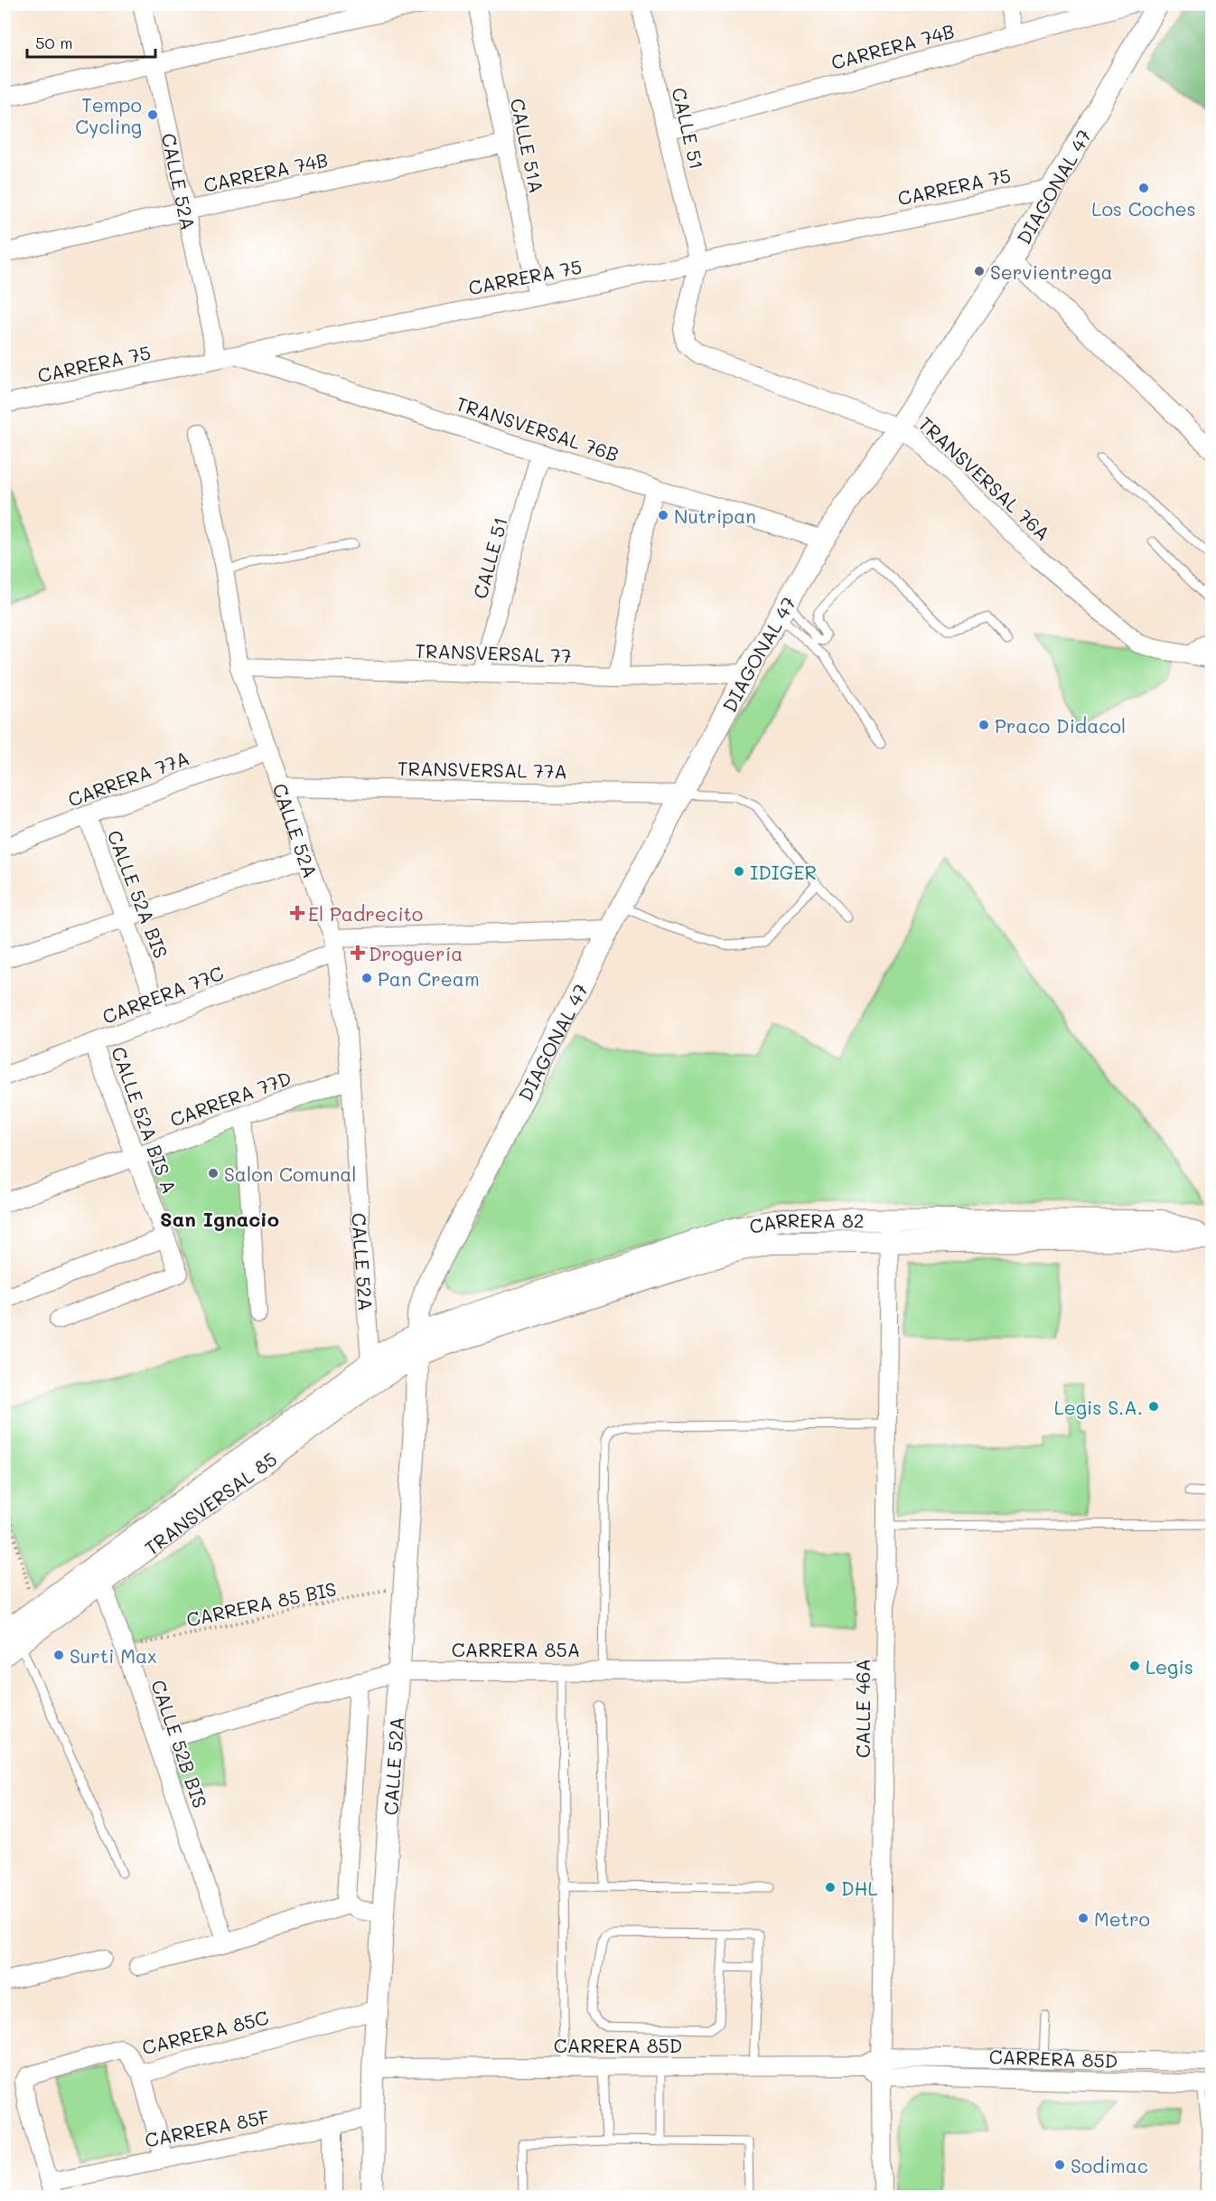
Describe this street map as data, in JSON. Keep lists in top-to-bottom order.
{
  "streets": {
    "street": [
      "CARRERA 74B",
      "CALLE 51",
      "CALLE 51A",
      "CALLE 52A",
      "CARRERA 75",
      "DIAGONAL 47",
      "TRANSVERSAL 76B",
      "TRANSVERSAL 76A",
      "TRANSVERSAL 77",
      "TRANSVERSAL 77A",
      "CARRERA 77A",
      "CALLE 52A BIS",
      "CARRERA 77C",
      "CARRERA 77D",
      "CALLE 52A BIS A",
      "CARRERA 82",
      "TRANSVERSAL 85",
      "CARRERA 85A",
      "CALLE 46A",
      "CALLE 52B BIS",
      "CARRERA 85C",
      "CARRERA 85D",
      "CARRERA 85F"
    ],
    "path": ["CARRERA 85 BIS"]
  },
  "crossings": [
    ["CARRERA 74B", "CALLE 51"],
    ["CARRERA 74B", "CALLE 51A"],
    ["CARRERA 74B", "CALLE 52A"],
    ["CALLE 51", "CARRERA 75"],
    ["CALLE 51", "TRANSVERSAL 76B"],
    ["CALLE 51", "TRANSVERSAL 76A"],
    ["CALLE 51", "TRANSVERSAL 77"],
    ["CALLE 51A", "CARRERA 75"],
    ["CALLE 52A", "CARRERA 75"],
    ["CALLE 52A", "DIAGONAL 47"],
    ["CALLE 52A", "TRANSVERSAL 77"],
    ["CALLE 52A", "TRANSVERSAL 77A"],
    ["CALLE 52A", "CARRERA 77A"],
    ["CALLE 52A", "CARRERA 77C"],
    ["CALLE 52A", "CARRERA 77D"],
    ["CALLE 52A", "CARRERA 82"],
    ["CALLE 52A", "TRANSVERSAL 85"],
    ["CALLE 52A", "CARRERA 85 BIS"],
    ["CALLE 52A", "CARRERA 85A"],
    ["CALLE 52A", "CARRERA 85C"],
    ["CALLE 52A", "CARRERA 85D"],
    ["CALLE 52A", "CARRERA 85F"],
    ["CARRERA 75", "DIAGONAL 47"],
    ["CARRERA 75", "TRANSVERSAL 76B"],
    ["CARRERA 75", "TRANSVERSAL 76A"],
    ["DIAGONAL 47", "TRANSVERSAL 76B"],
    ["DIAGONAL 47", "TRANSVERSAL 76A"],
    ["DIAGONAL 47", "TRANSVERSAL 77"],
    ["DIAGONAL 47", "TRANSVERSAL 77A"],
    ["DIAGONAL 47", "CARRERA 77C"],
    ["DIAGONAL 47", "CARRERA 82"],
    ["DIAGONAL 47", "TRANSVERSAL 85"],
    ["CARRERA 77A", "CALLE 52A BIS"],
    ["CALLE 52A BIS", "CARRERA 77C"],
    ["CARRERA 77C", "CALLE 52A BIS A"],
    ["CARRERA 77D", "CALLE 52A BIS A"],
    ["CARRERA 82", "TRANSVERSAL 85"],
    ["CARRERA 82", "CALLE 46A"],
    ["TRANSVERSAL 85", "CALLE 52B BIS"],
    ["CARRERA 85 BIS", "CALLE 52B BIS"],
    ["CARRERA 85A", "CALLE 46A"],
    ["CARRERA 85A", "CALLE 52B BIS"],
    ["CALLE 46A", "CARRERA 85D"],
    ["CARRERA 85C", "CARRERA 85F"]
  ],
  "districts": ["San Ignacio"],
  "places": {
    "other": [
      "Tempo Cycling",
      "Los Coches",
      "Servientrega",
      "Nutripan",
      "Praco Didacol",
      "IDIGER",
      "Pan Cream",
      "Salon Comunal",
      "Legis S.A.",
      "Surti Max",
      "Legis",
      "DHL",
      "Metro",
      "Sodimac"
    ],
    "health": ["El Padrecito", "Droguería"]
  },
  "scale_bar": "50 m"
}
